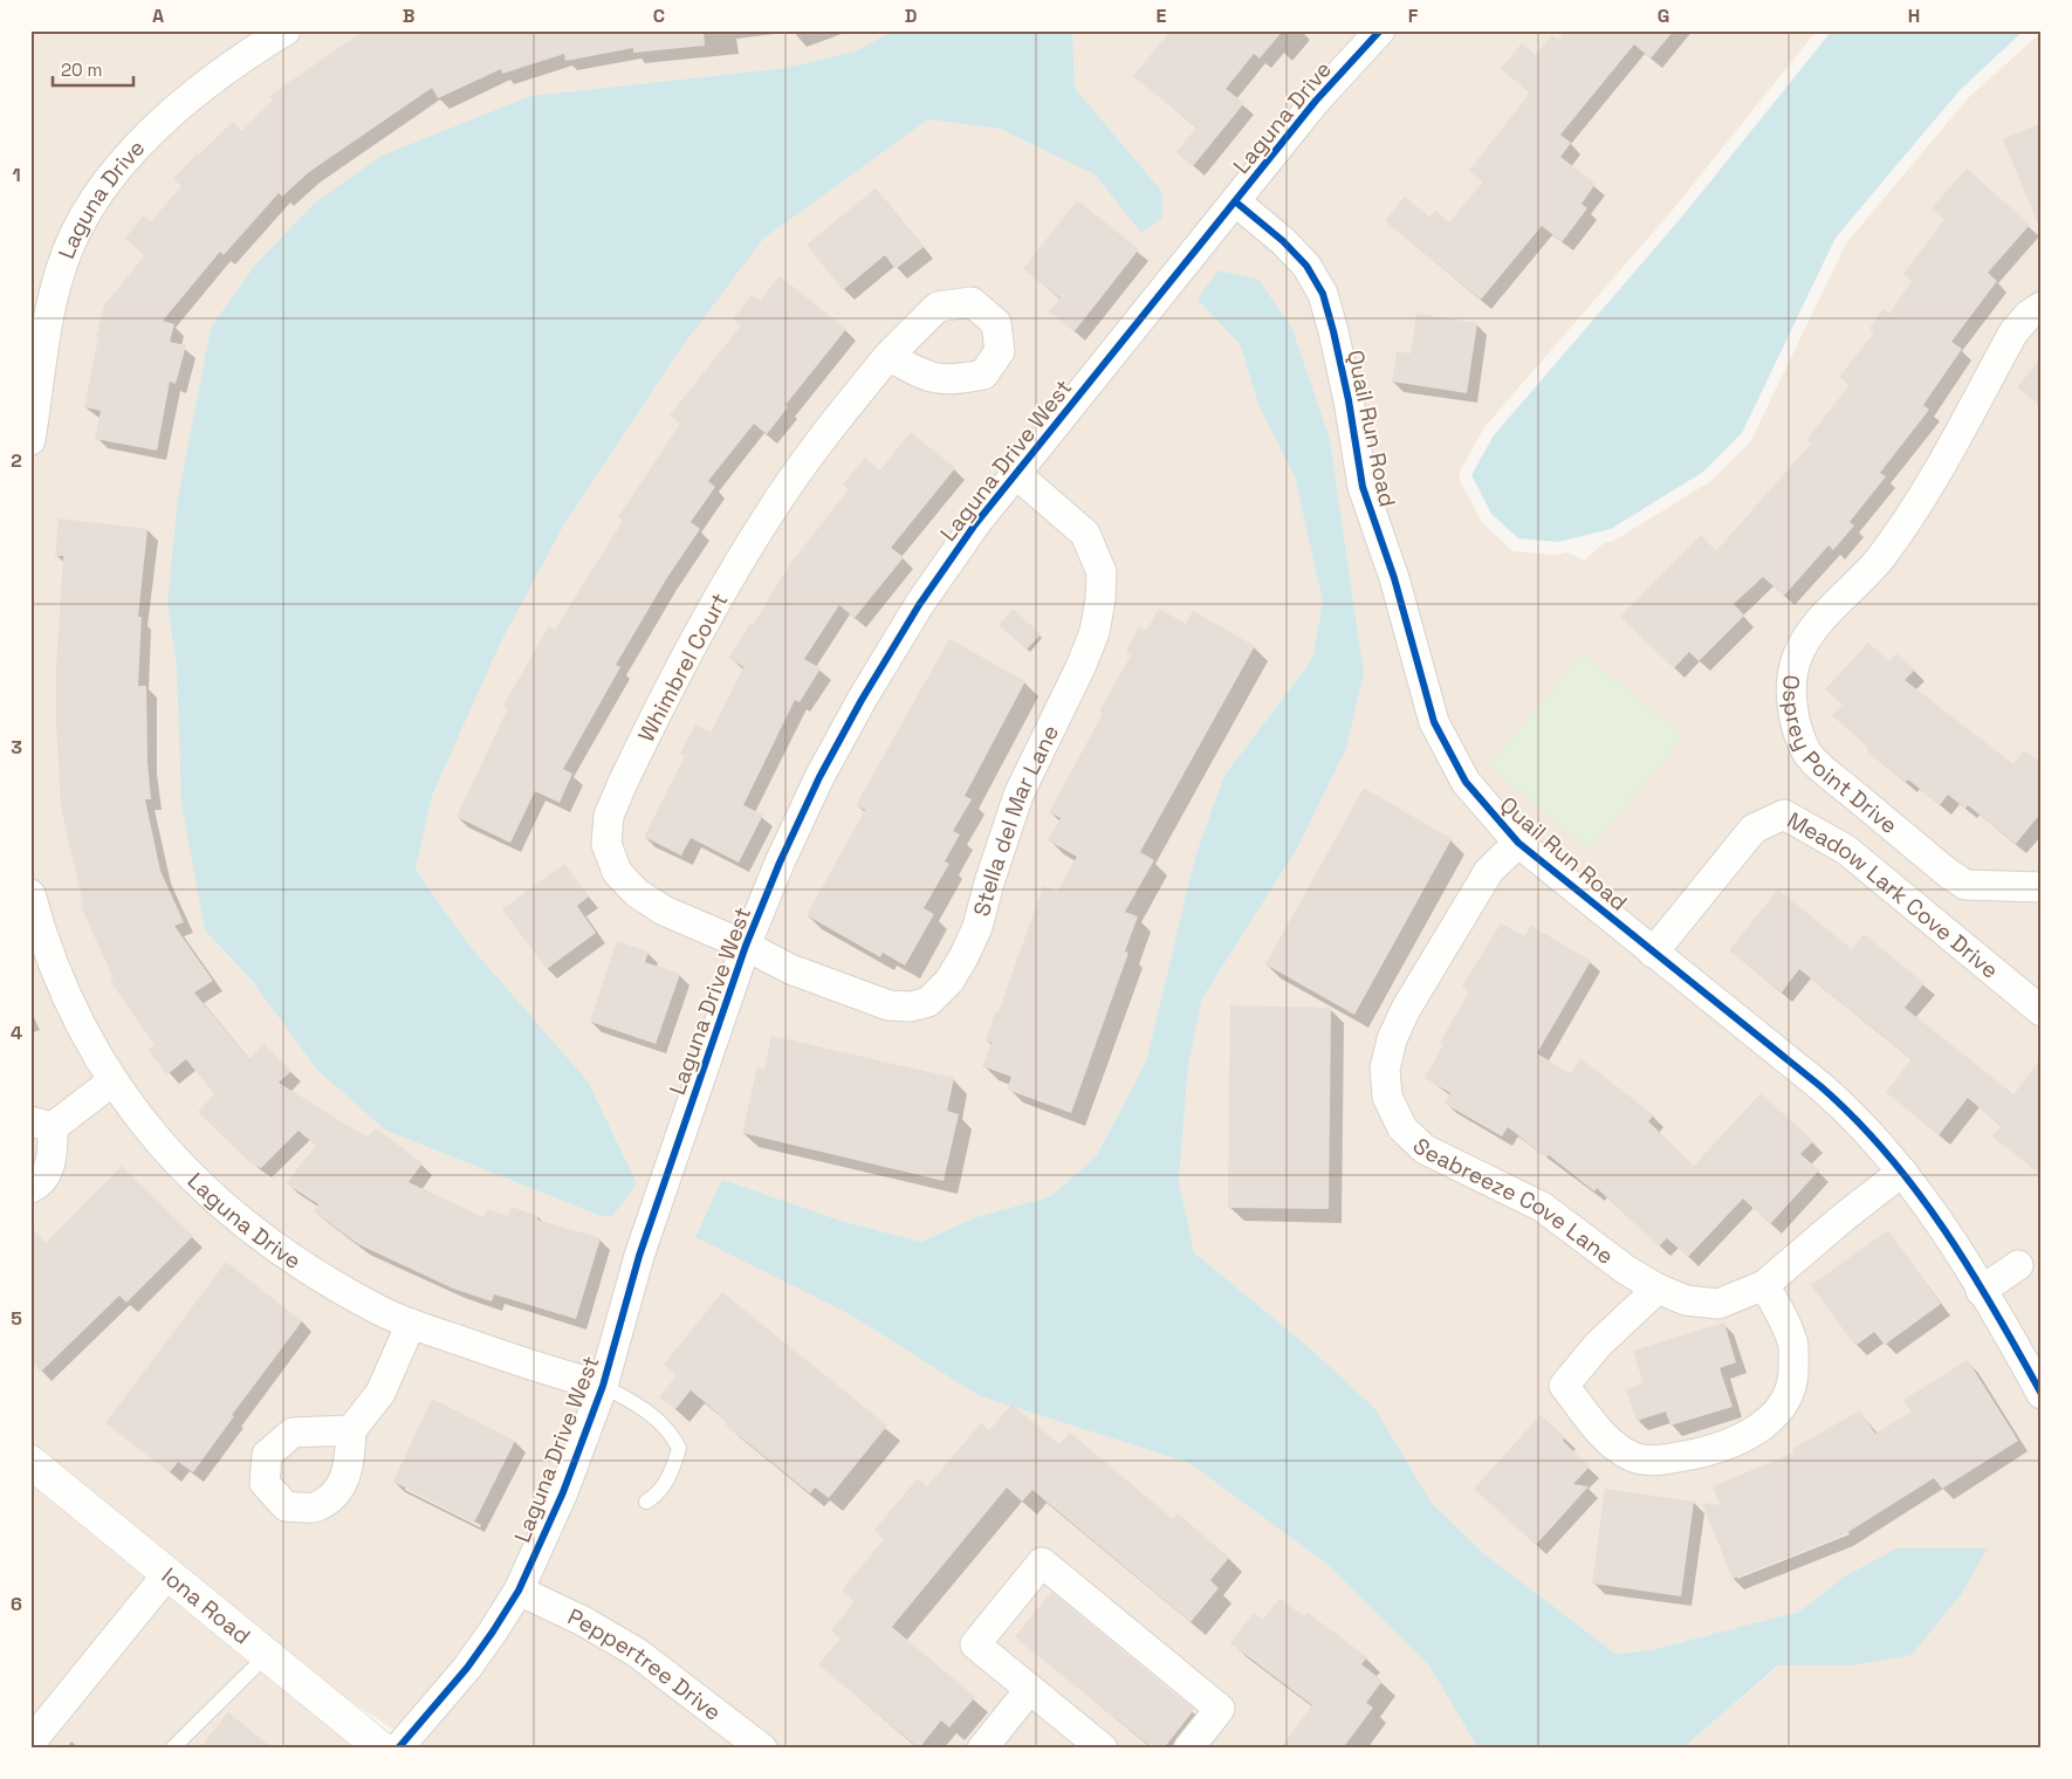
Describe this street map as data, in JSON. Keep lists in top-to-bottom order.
{
  "streets": {
    "street": [
      "Laguna Drive",
      "Quail Run Road",
      "Laguna Drive West",
      "Whimbrel Court",
      "Osprey Point Drive",
      "Stella del Mar Lane",
      "Meadow Lark Cove Drive",
      "Seabreeze Cove Lane",
      "Iona Road",
      "Peppertree Drive"
    ]
  },
  "crossings": [
    ["Laguna Drive", "Quail Run Road"],
    ["Laguna Drive", "Laguna Drive West"],
    ["Quail Run Road", "Laguna Drive West"],
    ["Quail Run Road", "Meadow Lark Cove Drive"],
    ["Quail Run Road", "Seabreeze Cove Lane"],
    ["Laguna Drive West", "Whimbrel Court"],
    ["Laguna Drive West", "Stella del Mar Lane"],
    ["Laguna Drive West", "Peppertree Drive"],
    ["Whimbrel Court", "Stella del Mar Lane"]
  ],
  "scale_bar": "20 m",
  "grid": {
    "columns": [
      "A",
      "B",
      "C",
      "D",
      "E",
      "F",
      "G",
      "H"
    ],
    "rows": [
      "1",
      "2",
      "3",
      "4",
      "5",
      "6"
    ]
  }
}
